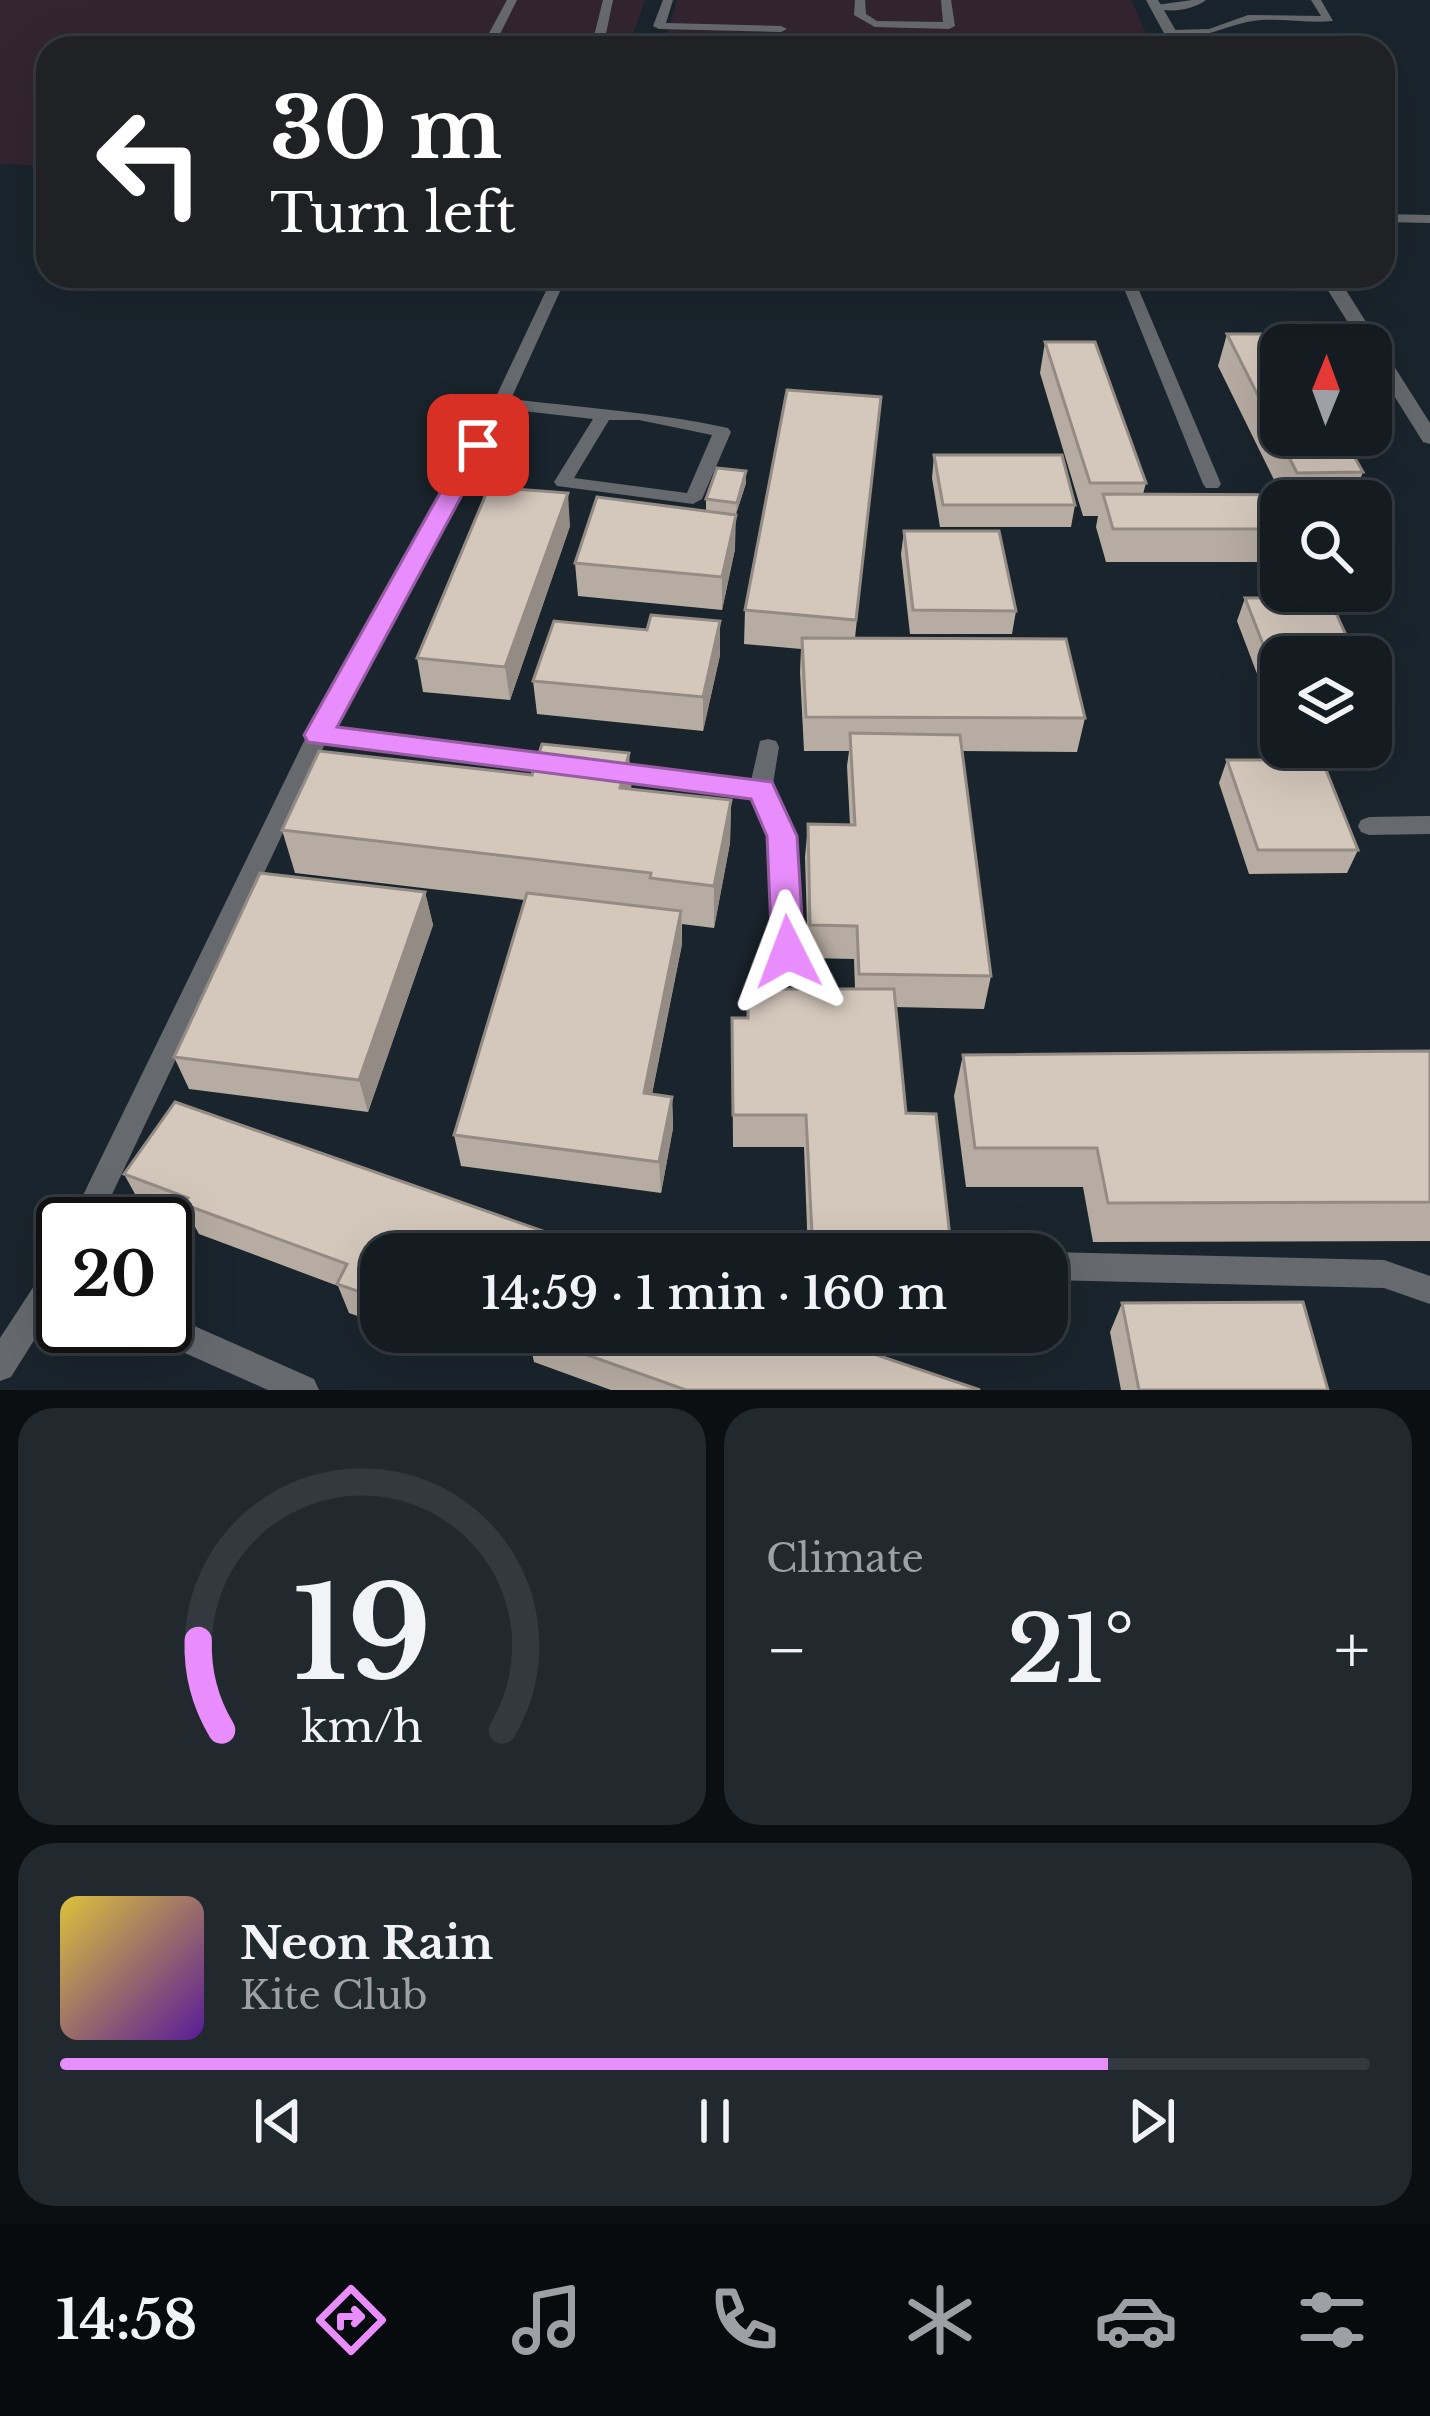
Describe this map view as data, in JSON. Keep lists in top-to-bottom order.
{
  "north": "top",
  "page": {
    "turn": ["30 m", "Turn left"],
    "limit": "20",
    "trip": "14:59 · 1 min · 160 m",
    "tile": "Climate",
    "heat": ["−", "21°", "+"],
    "song": ["Neon Rain", "Kite Club"],
    "tabs": "14:58",
    "gauge": ["19", "km/h"]
  }
}
